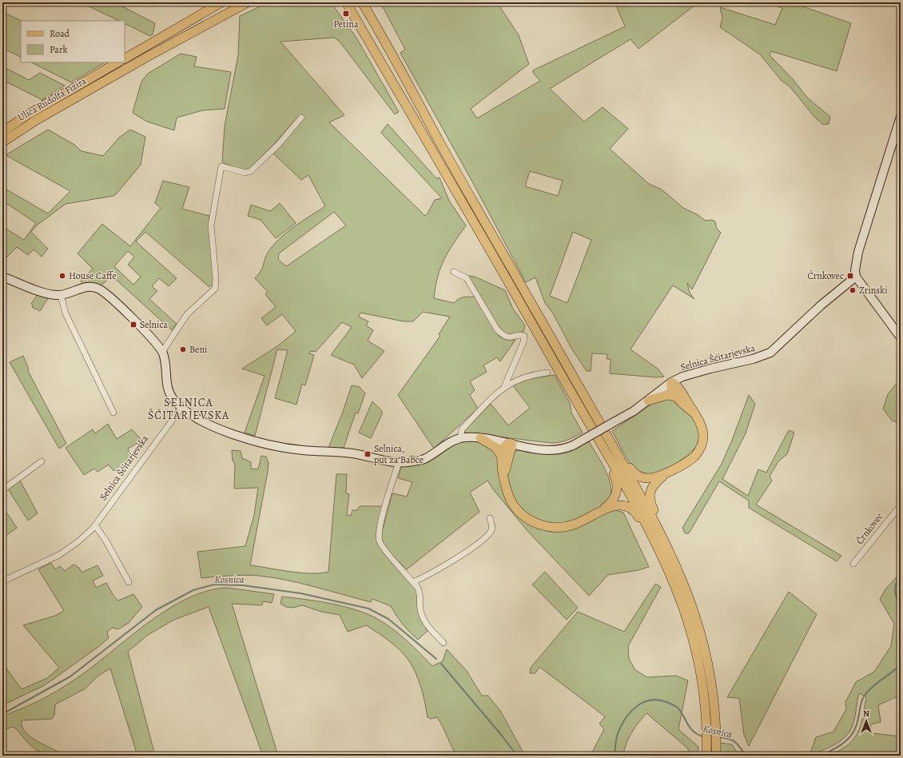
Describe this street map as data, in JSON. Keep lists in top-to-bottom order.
{
  "streets": {
    "main road": ["Ulica Rudolfa Fizira"],
    "street": ["Selnica Šćitarjevska", "Črnkovec"]
  },
  "districts": ["SELNICA ŠĆITARJEVSKA"],
  "water": ["Kosnica"],
  "places": {
    "transit": [
      "Petina",
      "Črnkovec",
      "Selnica",
      "Selnica, put za Babče"
    ],
    "other": ["House Caffe", "Zrinski", "Beni"]
  },
  "legend": ["Road", "Park"],
  "north": "top"
}
